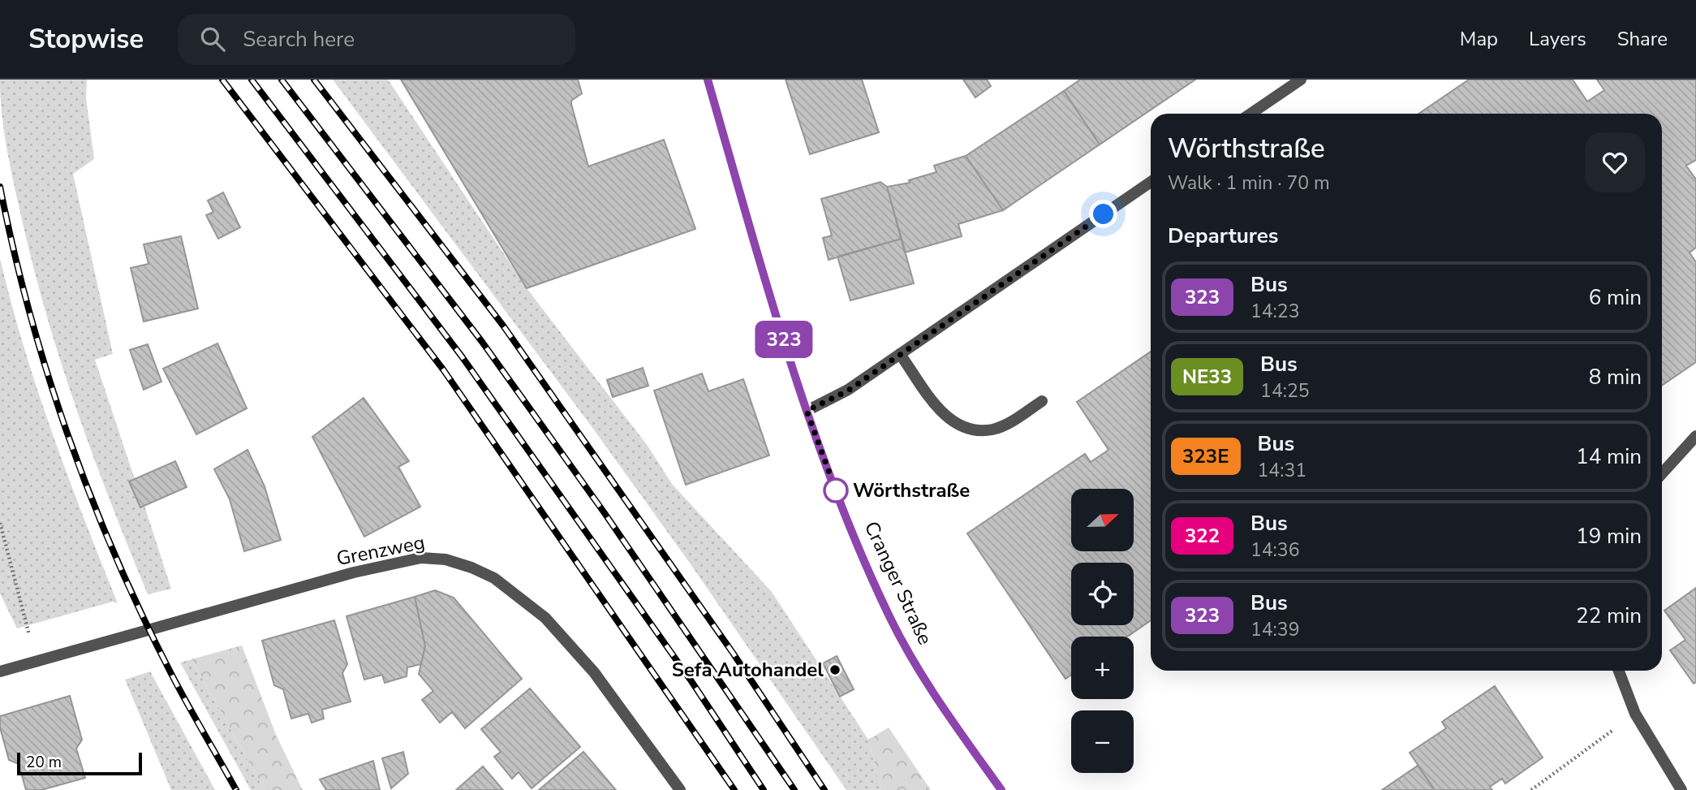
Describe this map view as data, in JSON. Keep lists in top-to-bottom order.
{
  "streets": {
    "street": ["Grenzweg", "Cranger Straße"]
  },
  "places": ["Wörthstraße", "Sefa Autohandel"],
  "lines": ["bus line 323"],
  "scale_bar": "20 m",
  "north": "right",
  "page": {
    "header": "Stopwise",
    "search": "Search here",
    "nav": ["Map", "Layers", "Share"],
    "on_map": "323",
    "heading": [
      ["Wörthstraße", "Walk · 1 min · 70 m"],
      "Departures"
    ],
    "list": [
      {
        "mark": "323",
        "name": "Bus",
        "note": "14:23",
        "value": "6 min"
      },
      {
        "mark": "NE33",
        "name": "Bus",
        "note": "14:25",
        "value": "8 min"
      },
      {
        "mark": "323E",
        "name": "Bus",
        "note": "14:31",
        "value": "14 min"
      },
      {
        "mark": "322",
        "name": "Bus",
        "note": "14:36",
        "value": "19 min"
      },
      {
        "mark": "323",
        "name": "Bus",
        "note": "14:39",
        "value": "22 min"
      }
    ],
    "map_buttons": ["+", "−"],
    "scale": "20 m"
  }
}
